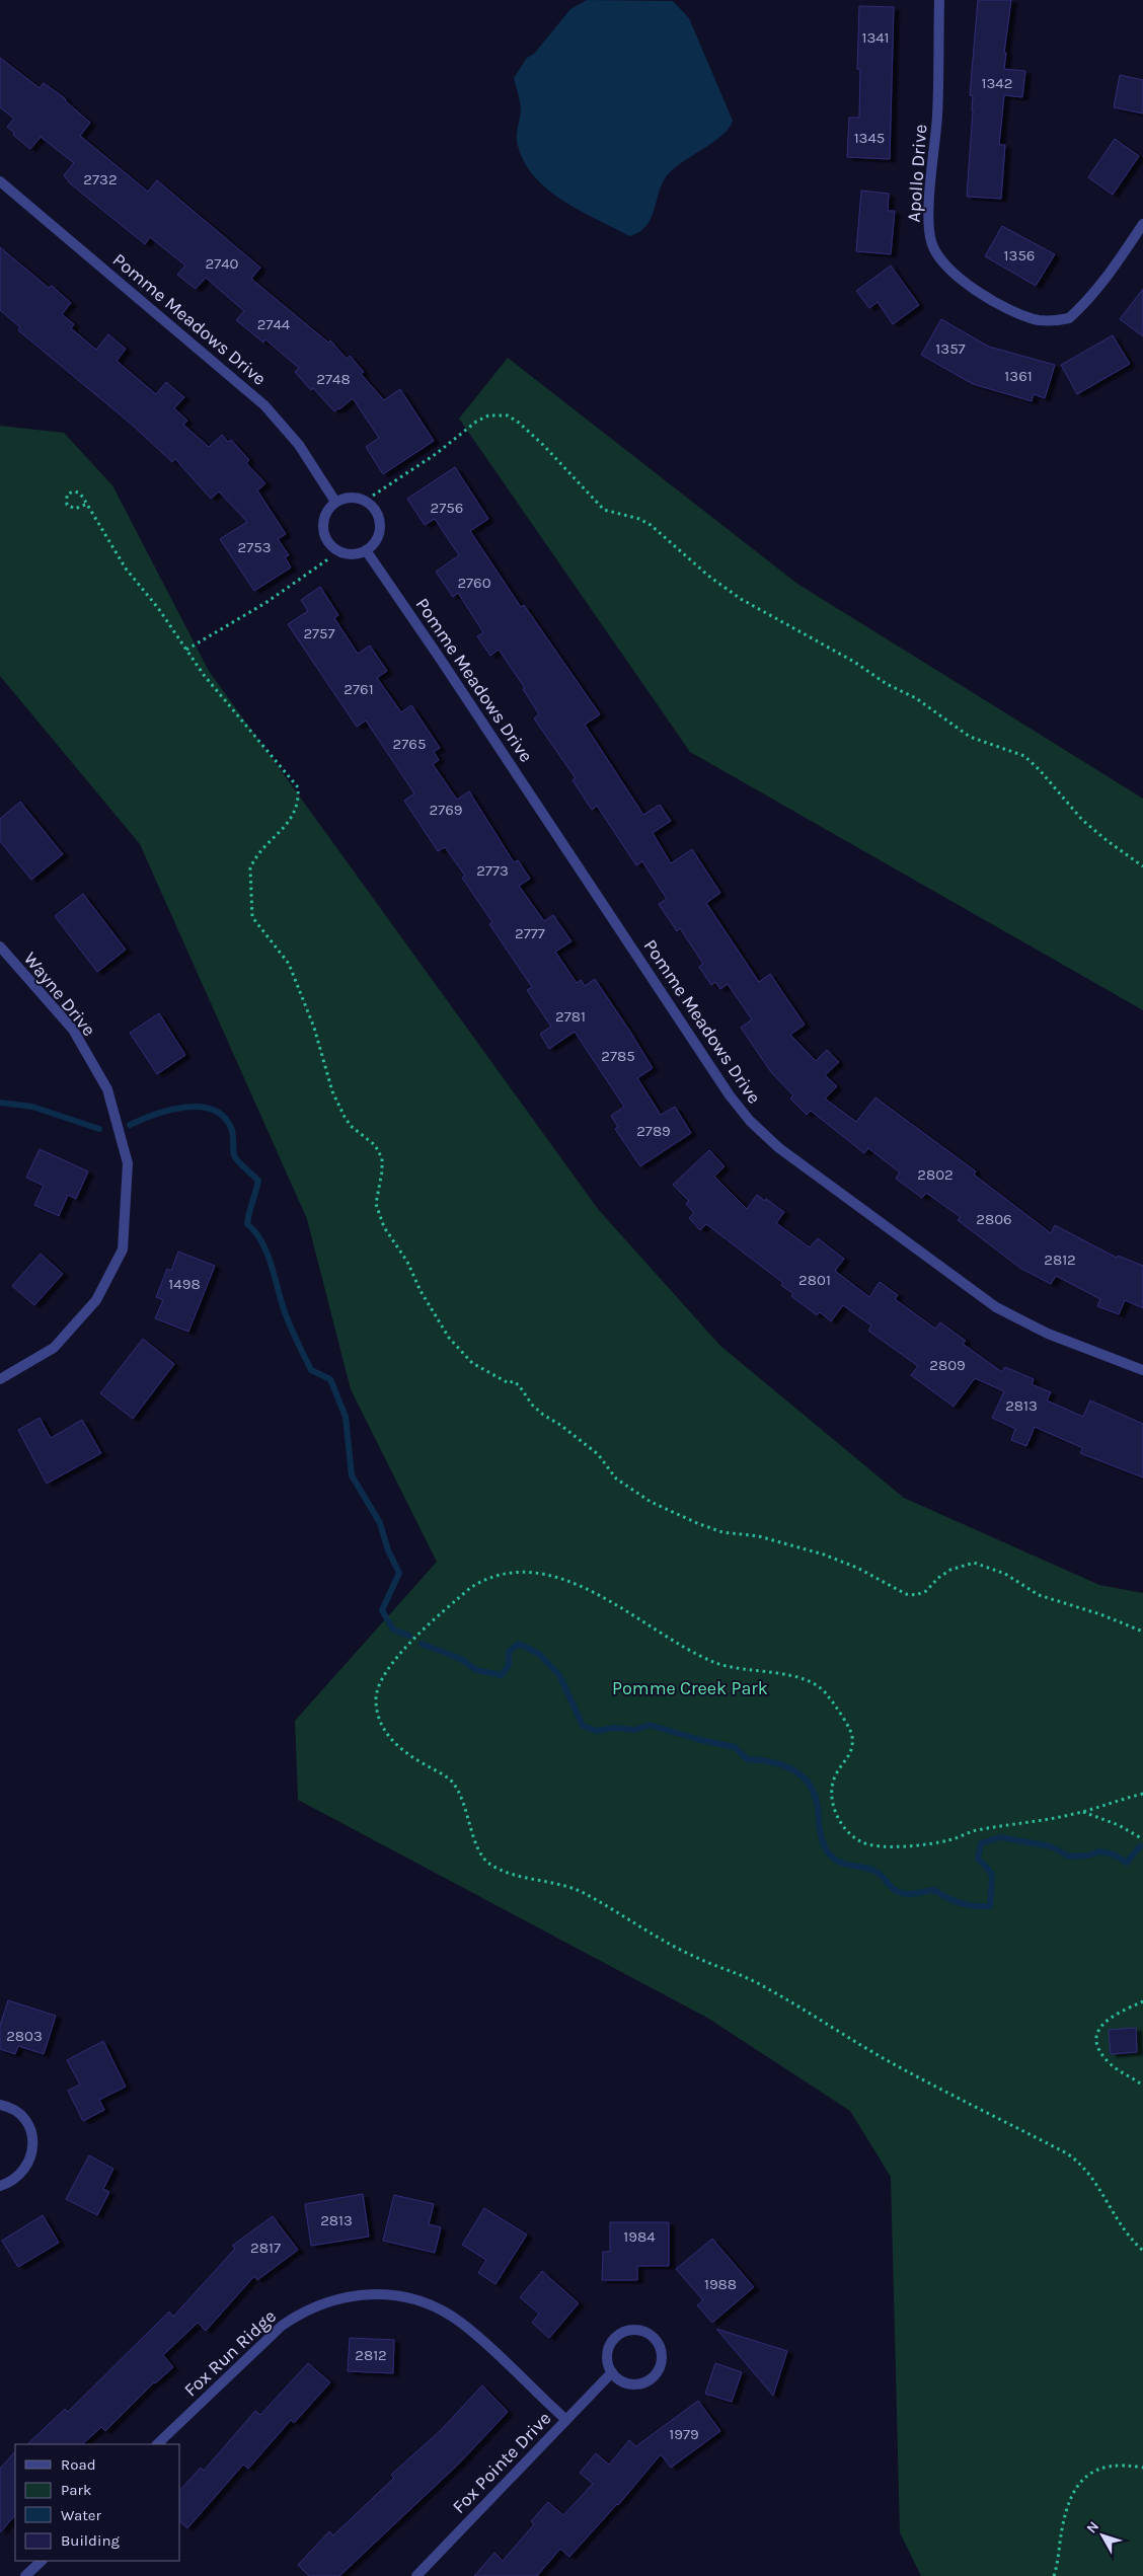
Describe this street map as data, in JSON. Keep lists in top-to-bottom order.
{
  "streets": {
    "street": [
      "Apollo Drive",
      "Pomme Meadows Drive",
      "Wayne Drive",
      "Fox Run Ridge",
      "Fox Pointe Drive"
    ]
  },
  "crossings": [
    ["Fox Run Ridge", "Fox Pointe Drive"]
  ],
  "parks": ["Pomme Creek Park"],
  "house_numbers": [
    "1341",
    "1342",
    "1345",
    "2732",
    "1356",
    "2740",
    "2744",
    "1357",
    "1361",
    "2748",
    "2756",
    "2753",
    "2760",
    "2757",
    "2761",
    "2765",
    "2769",
    "2773",
    "2777",
    "2781",
    "2785",
    "2789",
    "2802",
    "2806",
    "2812",
    "2801",
    "1498",
    "2809",
    "2813",
    "2803",
    "2813",
    "1984",
    "2817",
    "1988",
    "2812",
    "1979"
  ],
  "legend": [
    "Road",
    "Park",
    "Water",
    "Building"
  ],
  "north": "top left"
}
